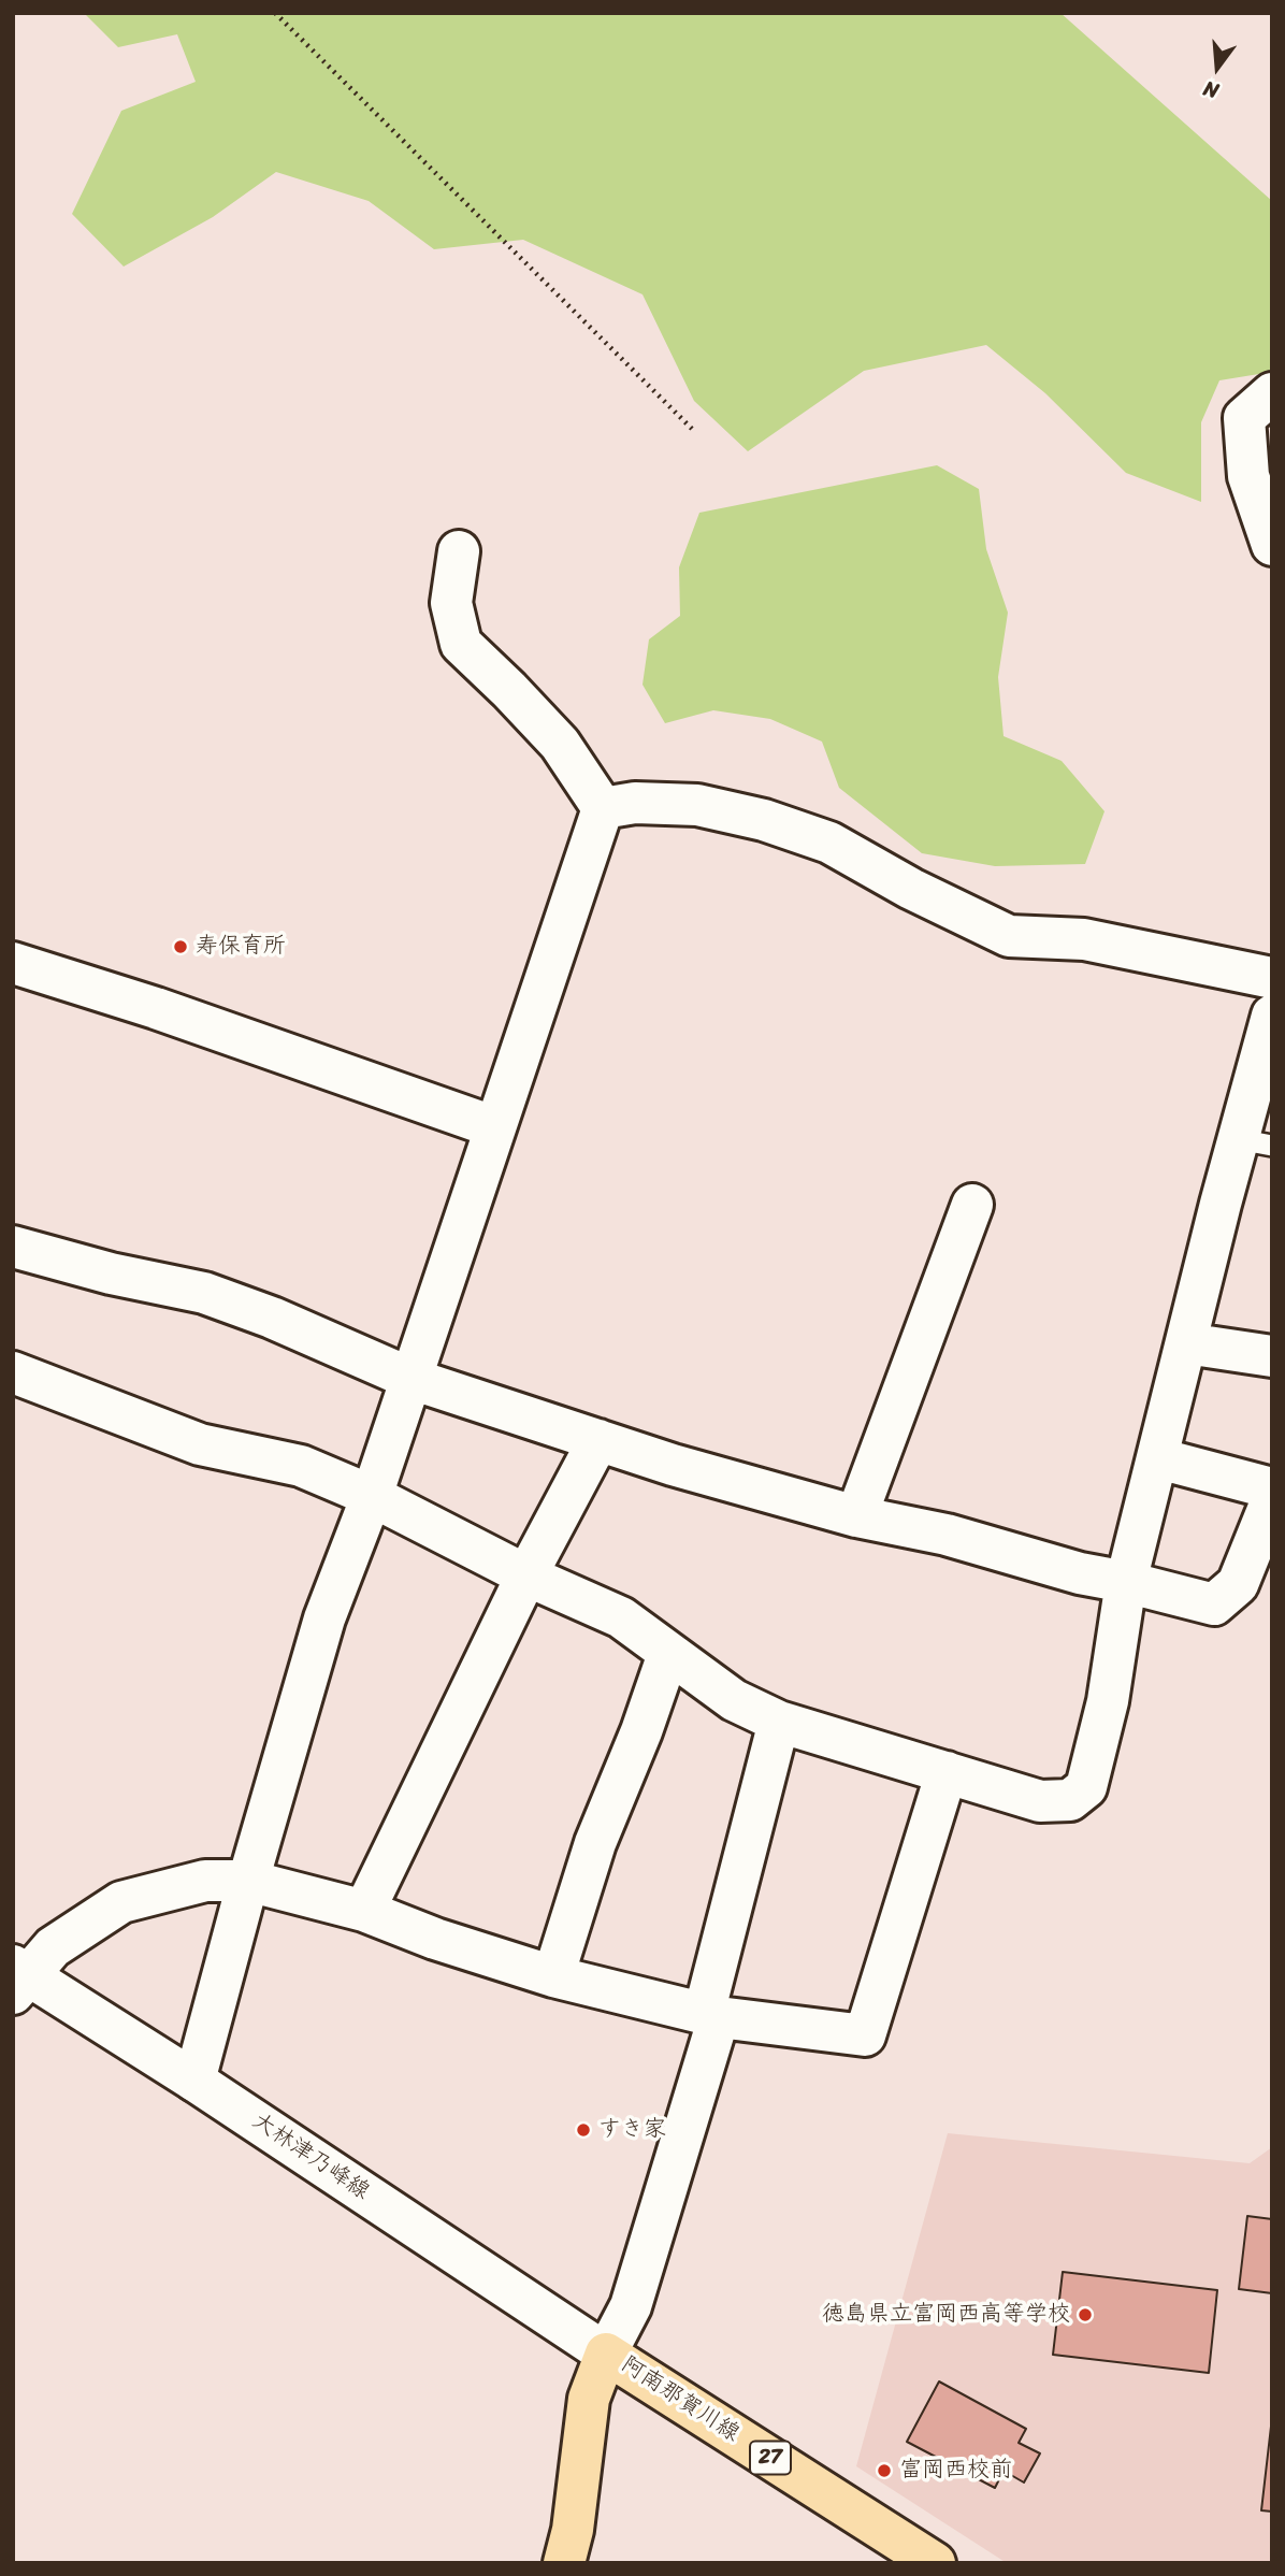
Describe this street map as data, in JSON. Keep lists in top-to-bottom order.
{
  "streets": {
    "main road": ["阿南那賀川線", "27"],
    "street": ["大林津乃峰線"]
  },
  "crossings": [
    ["大林津乃峰線", "阿南那賀川線"]
  ],
  "places": [
    "寿保育所",
    "すき家",
    "徳島県立富岡西高等学校",
    "富岡西校前"
  ],
  "north": "bottom"
}
